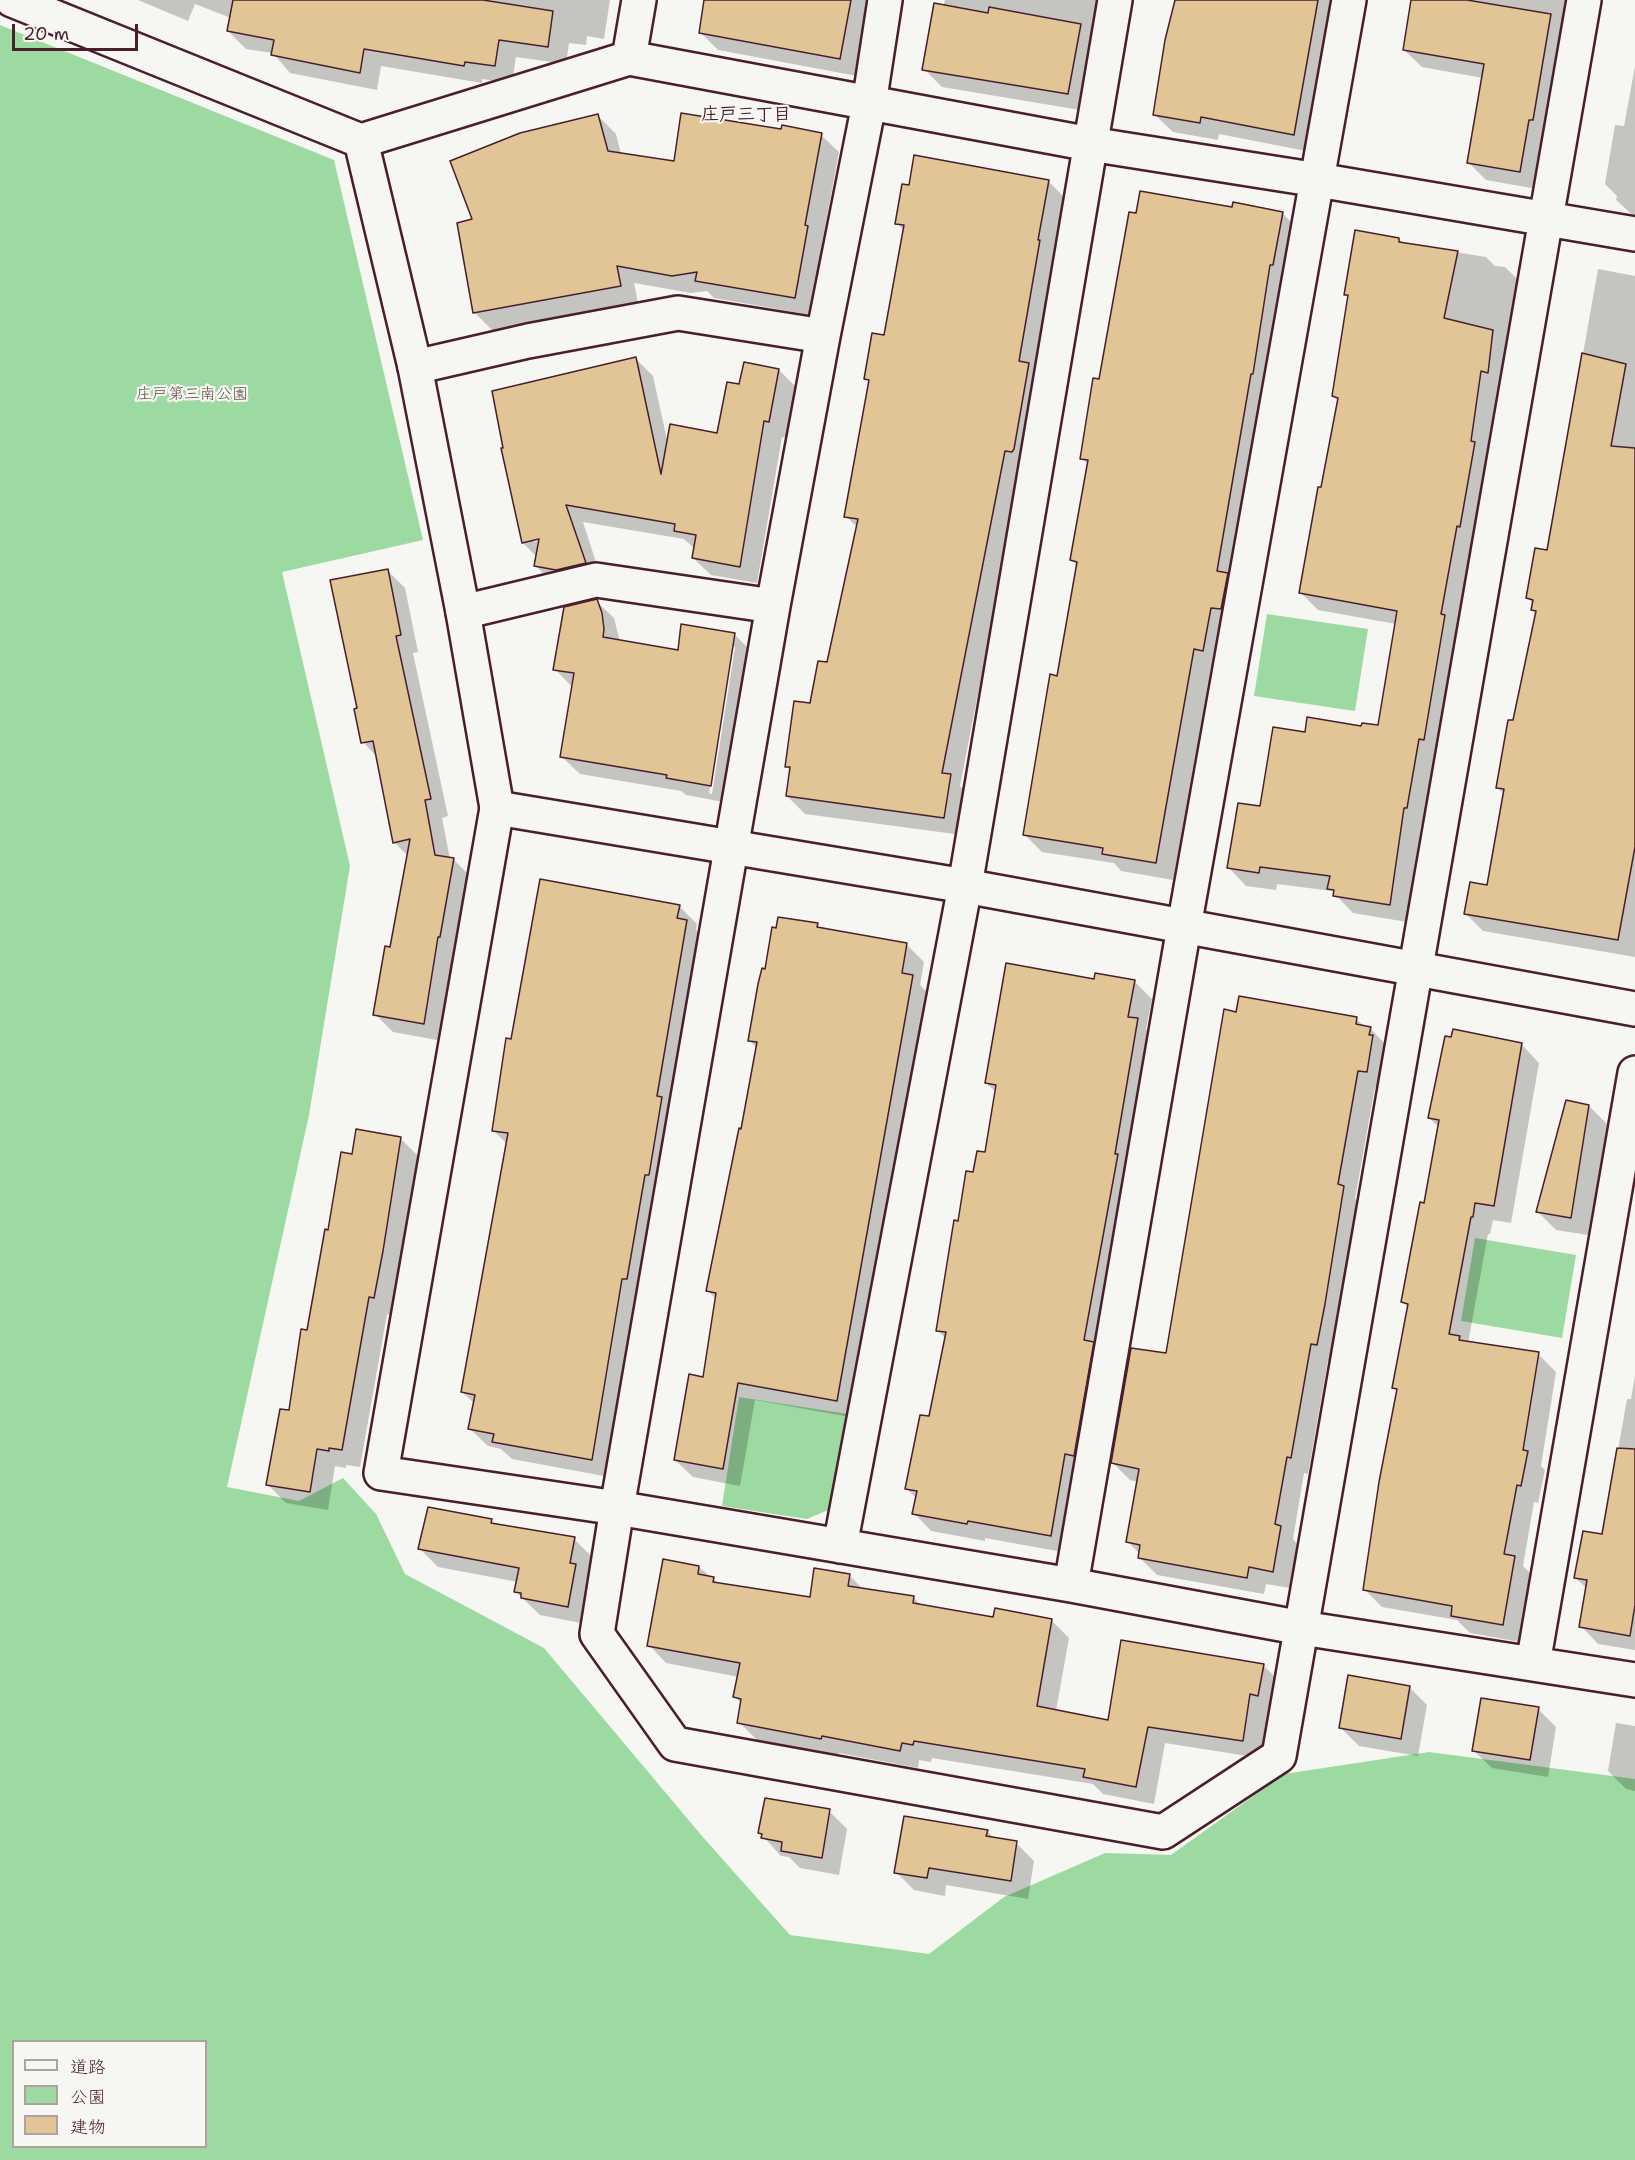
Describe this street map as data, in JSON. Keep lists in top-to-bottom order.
{
  "districts": ["庄戸三丁目"],
  "parks": ["庄戸第三南公園"],
  "legend": ["道路", "公園", "建物"],
  "scale_bar": "20 m"
}
